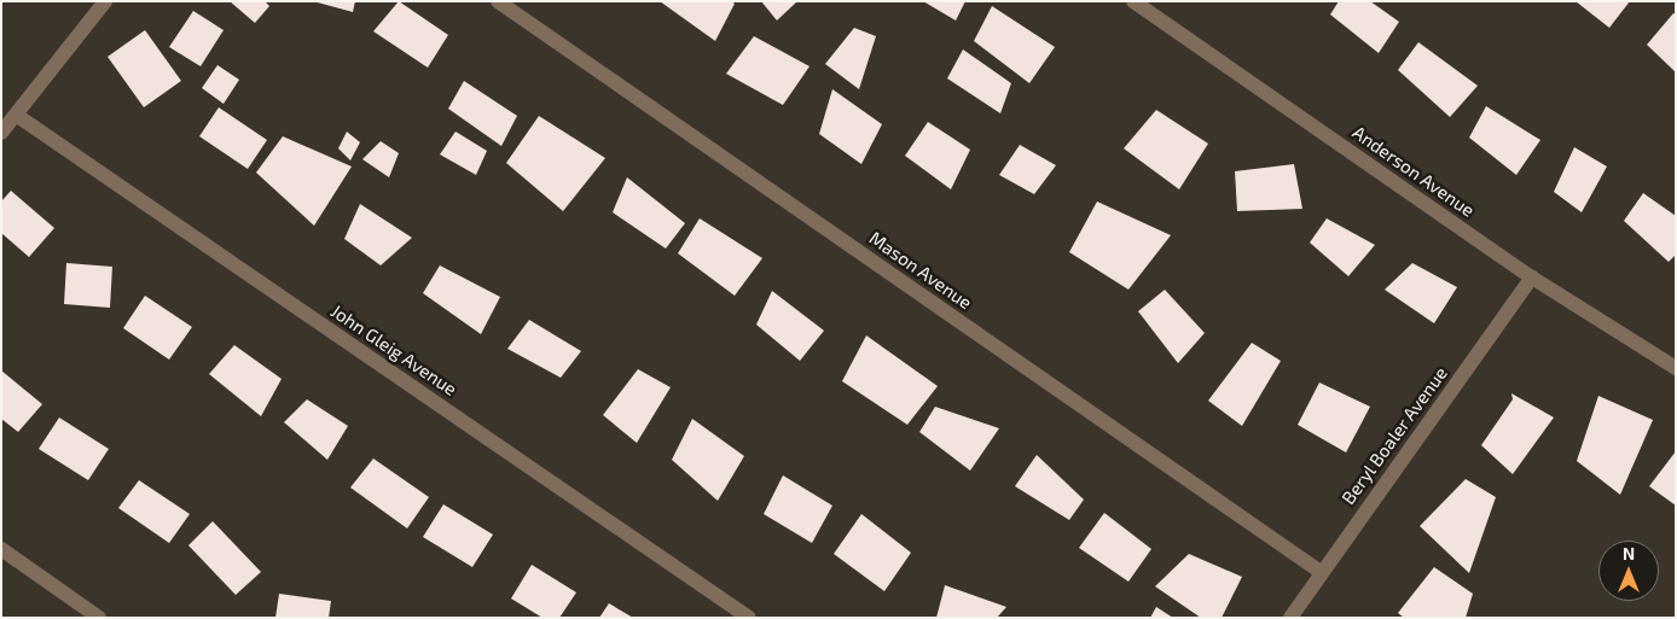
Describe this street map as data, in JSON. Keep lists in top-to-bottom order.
{
  "streets": {
    "street": [
      "Anderson Avenue",
      "Mason Avenue",
      "John Gleig Avenue",
      "Beryl Boaler Avenue"
    ]
  },
  "crossings": [
    ["Anderson Avenue", "Beryl Boaler Avenue"],
    ["Mason Avenue", "Beryl Boaler Avenue"]
  ],
  "north": "top"
}
